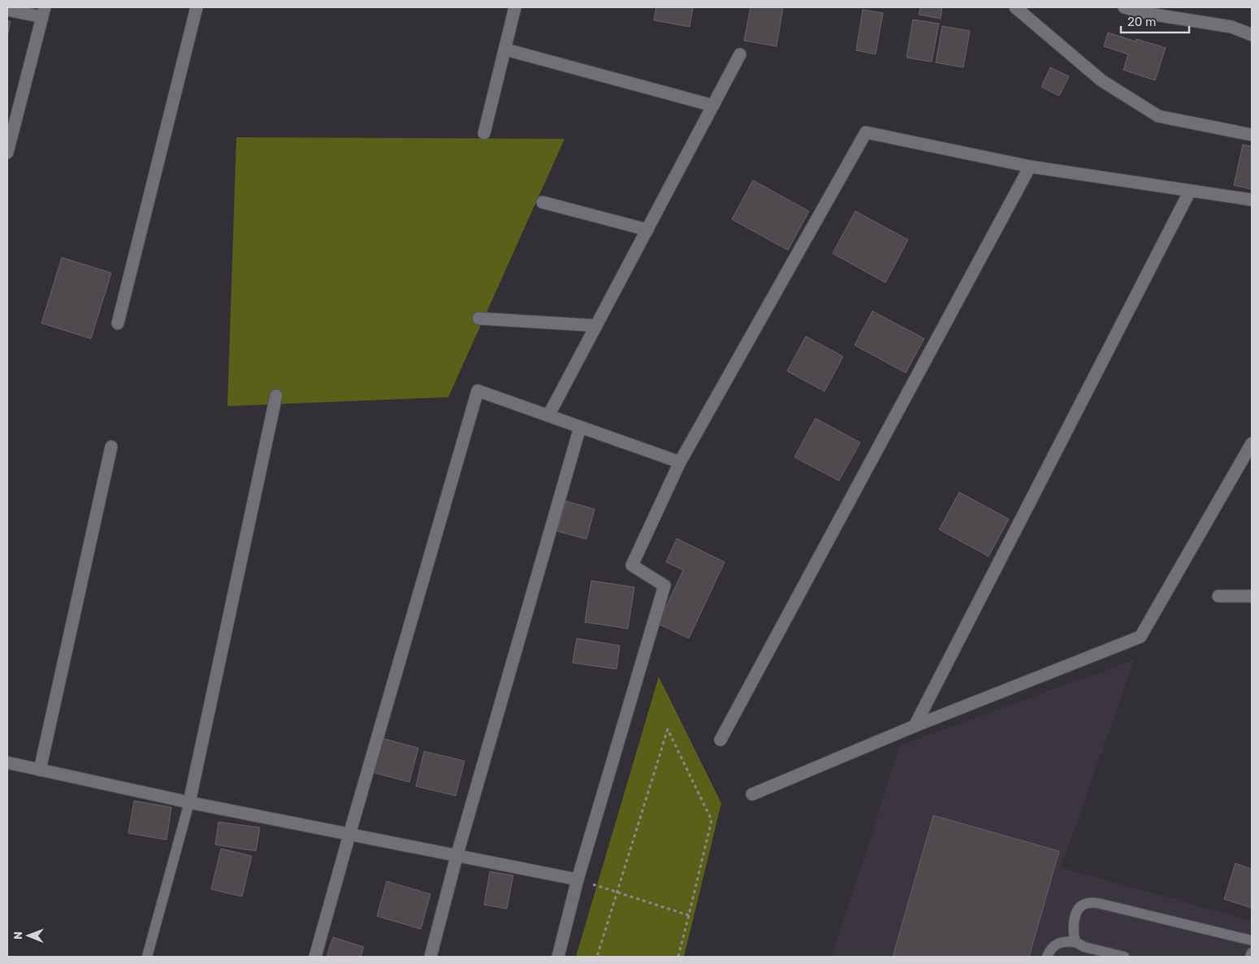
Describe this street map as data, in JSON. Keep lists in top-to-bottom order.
{
  "scale_bar": "20 m",
  "north": "left"
}
